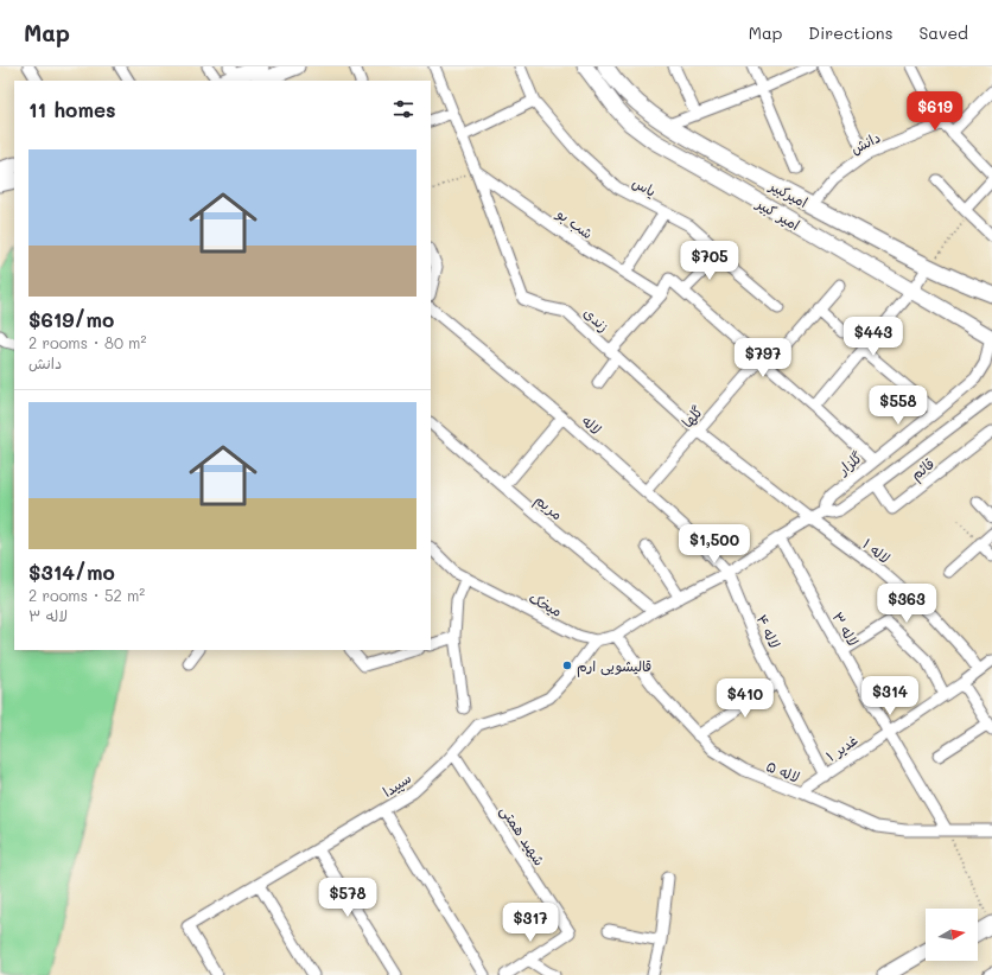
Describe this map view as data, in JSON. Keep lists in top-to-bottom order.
{
  "streets": {
    "street": [
      "دانش",
      "یاس",
      "امیرکبیر",
      "امیر کبیر",
      "شب بو",
      "زندی",
      "گلها",
      "لاله",
      "گلزار",
      "قائم",
      "مریم",
      "لاله ۱",
      "میخک",
      "لاله ۳",
      "لاله ۴",
      "غدیر ۱",
      "لاله ۵",
      "سپیدا",
      "شهید همتی"
    ]
  },
  "crossings": [
    ["دانش", "امیرکبیر"],
    ["امیر کبیر", "گلزار"],
    ["شب بو", "زندی"],
    ["زندی", "گلها"],
    ["زندی", "گلزار"],
    ["زندی", "لاله ۱"],
    ["گلها", "لاله"],
    ["لاله", "گلزار"],
    ["لاله", "لاله ۴"],
    ["گلزار", "قائم"],
    ["گلزار", "مریم"],
    ["گلزار", "لاله ۱"],
    ["گلزار", "لاله ۳"],
    ["گلزار", "لاله ۴"],
    ["گلزار", "لاله ۵"],
    ["لاله ۱", "غدیر ۱"],
    ["میخک", "سپیدا"],
    ["لاله ۳", "غدیر ۱"],
    ["لاله ۳", "لاله ۵"],
    ["لاله ۴", "غدیر ۱"],
    ["غدیر ۱", "لاله ۵"],
    ["سپیدا", "شهید همتی"]
  ],
  "places": ["قالیشویی ارم"],
  "north": "right",
  "page": {
    "header": "Map",
    "nav": ["Map", "Directions", "Saved"],
    "heading": "11 homes",
    "price": [
      "$619",
      "$705",
      "$443",
      "$797",
      "$558",
      "$1,500",
      "$363",
      "$314",
      "$410",
      "$578",
      "$317"
    ],
    "list": [
      {
        "name": "$619/mo",
        "note": "2 rooms · 80 m² · دانش"
      },
      {
        "name": "$314/mo",
        "note": "2 rooms · 52 m² · لاله ۳"
      }
    ]
  }
}
